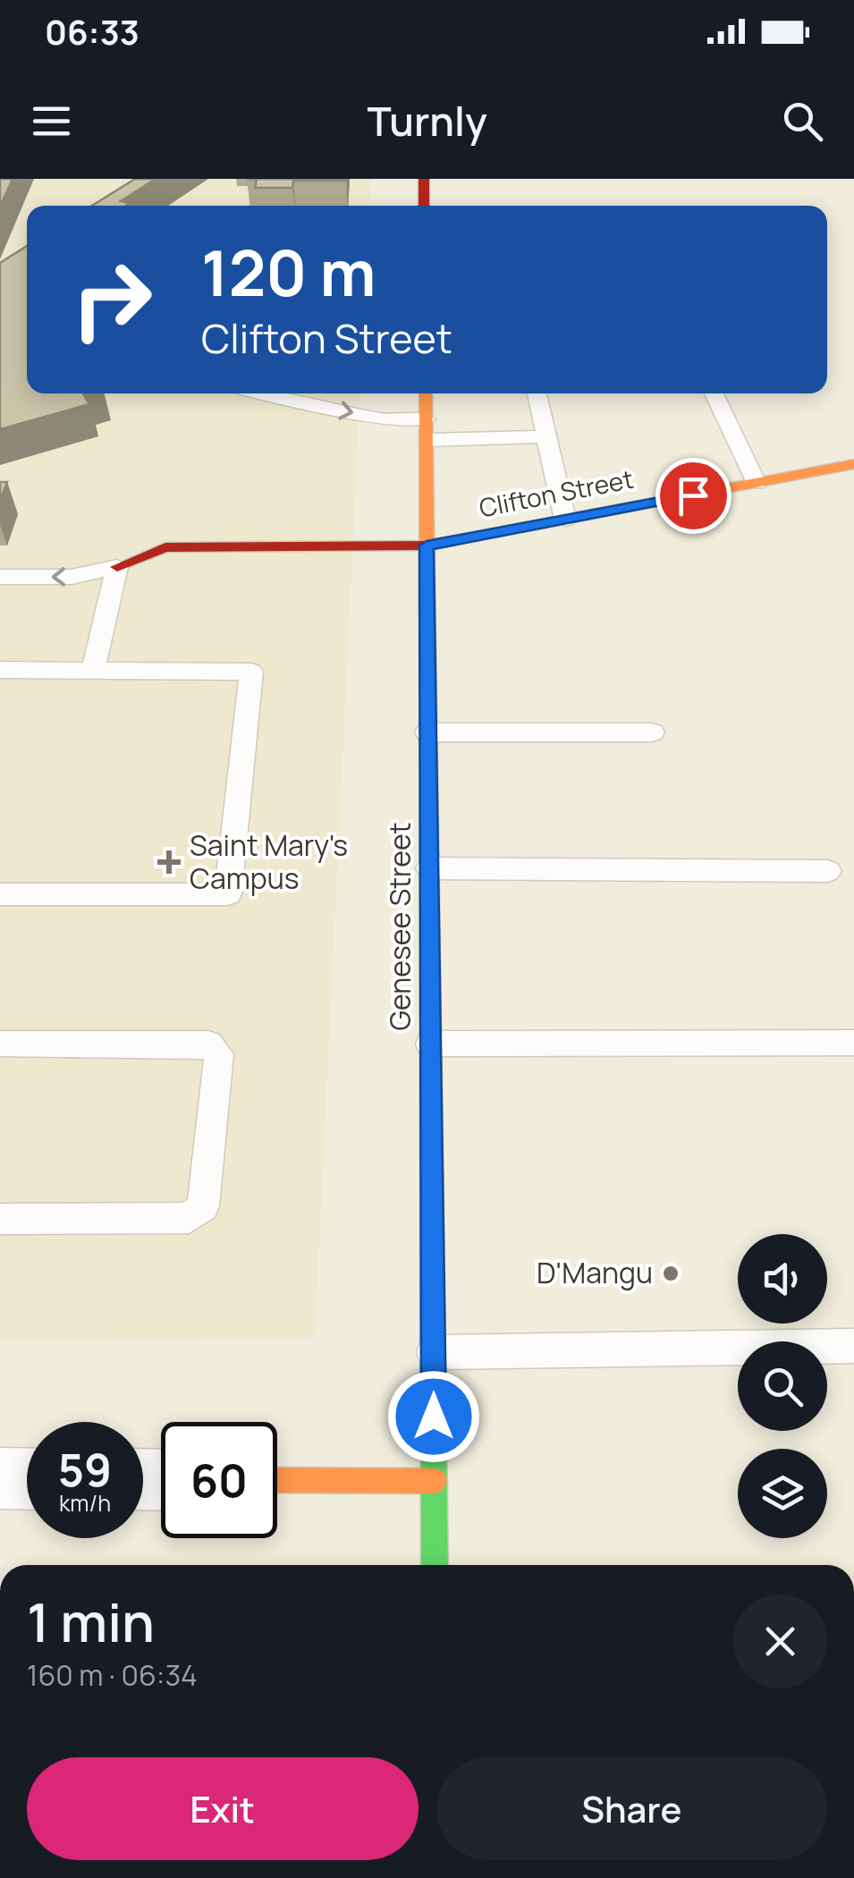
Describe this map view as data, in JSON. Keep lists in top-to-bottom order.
{
  "streets": {
    "main road": ["Clifton Street", "Genesee Street"]
  },
  "crossings": [
    ["Clifton Street", "Genesee Street"]
  ],
  "places": {
    "health": ["Saint Mary's Campus"],
    "other": ["D'Mangu"]
  },
  "page": {
    "status": "06:33",
    "header": "Turnly",
    "turn": ["120 m", "Clifton Street"],
    "speed": "59 km/h",
    "limit": "60",
    "heading": ["1 min", "160 m · 06:34"],
    "buttons": ["Exit", "Share"]
  }
}
